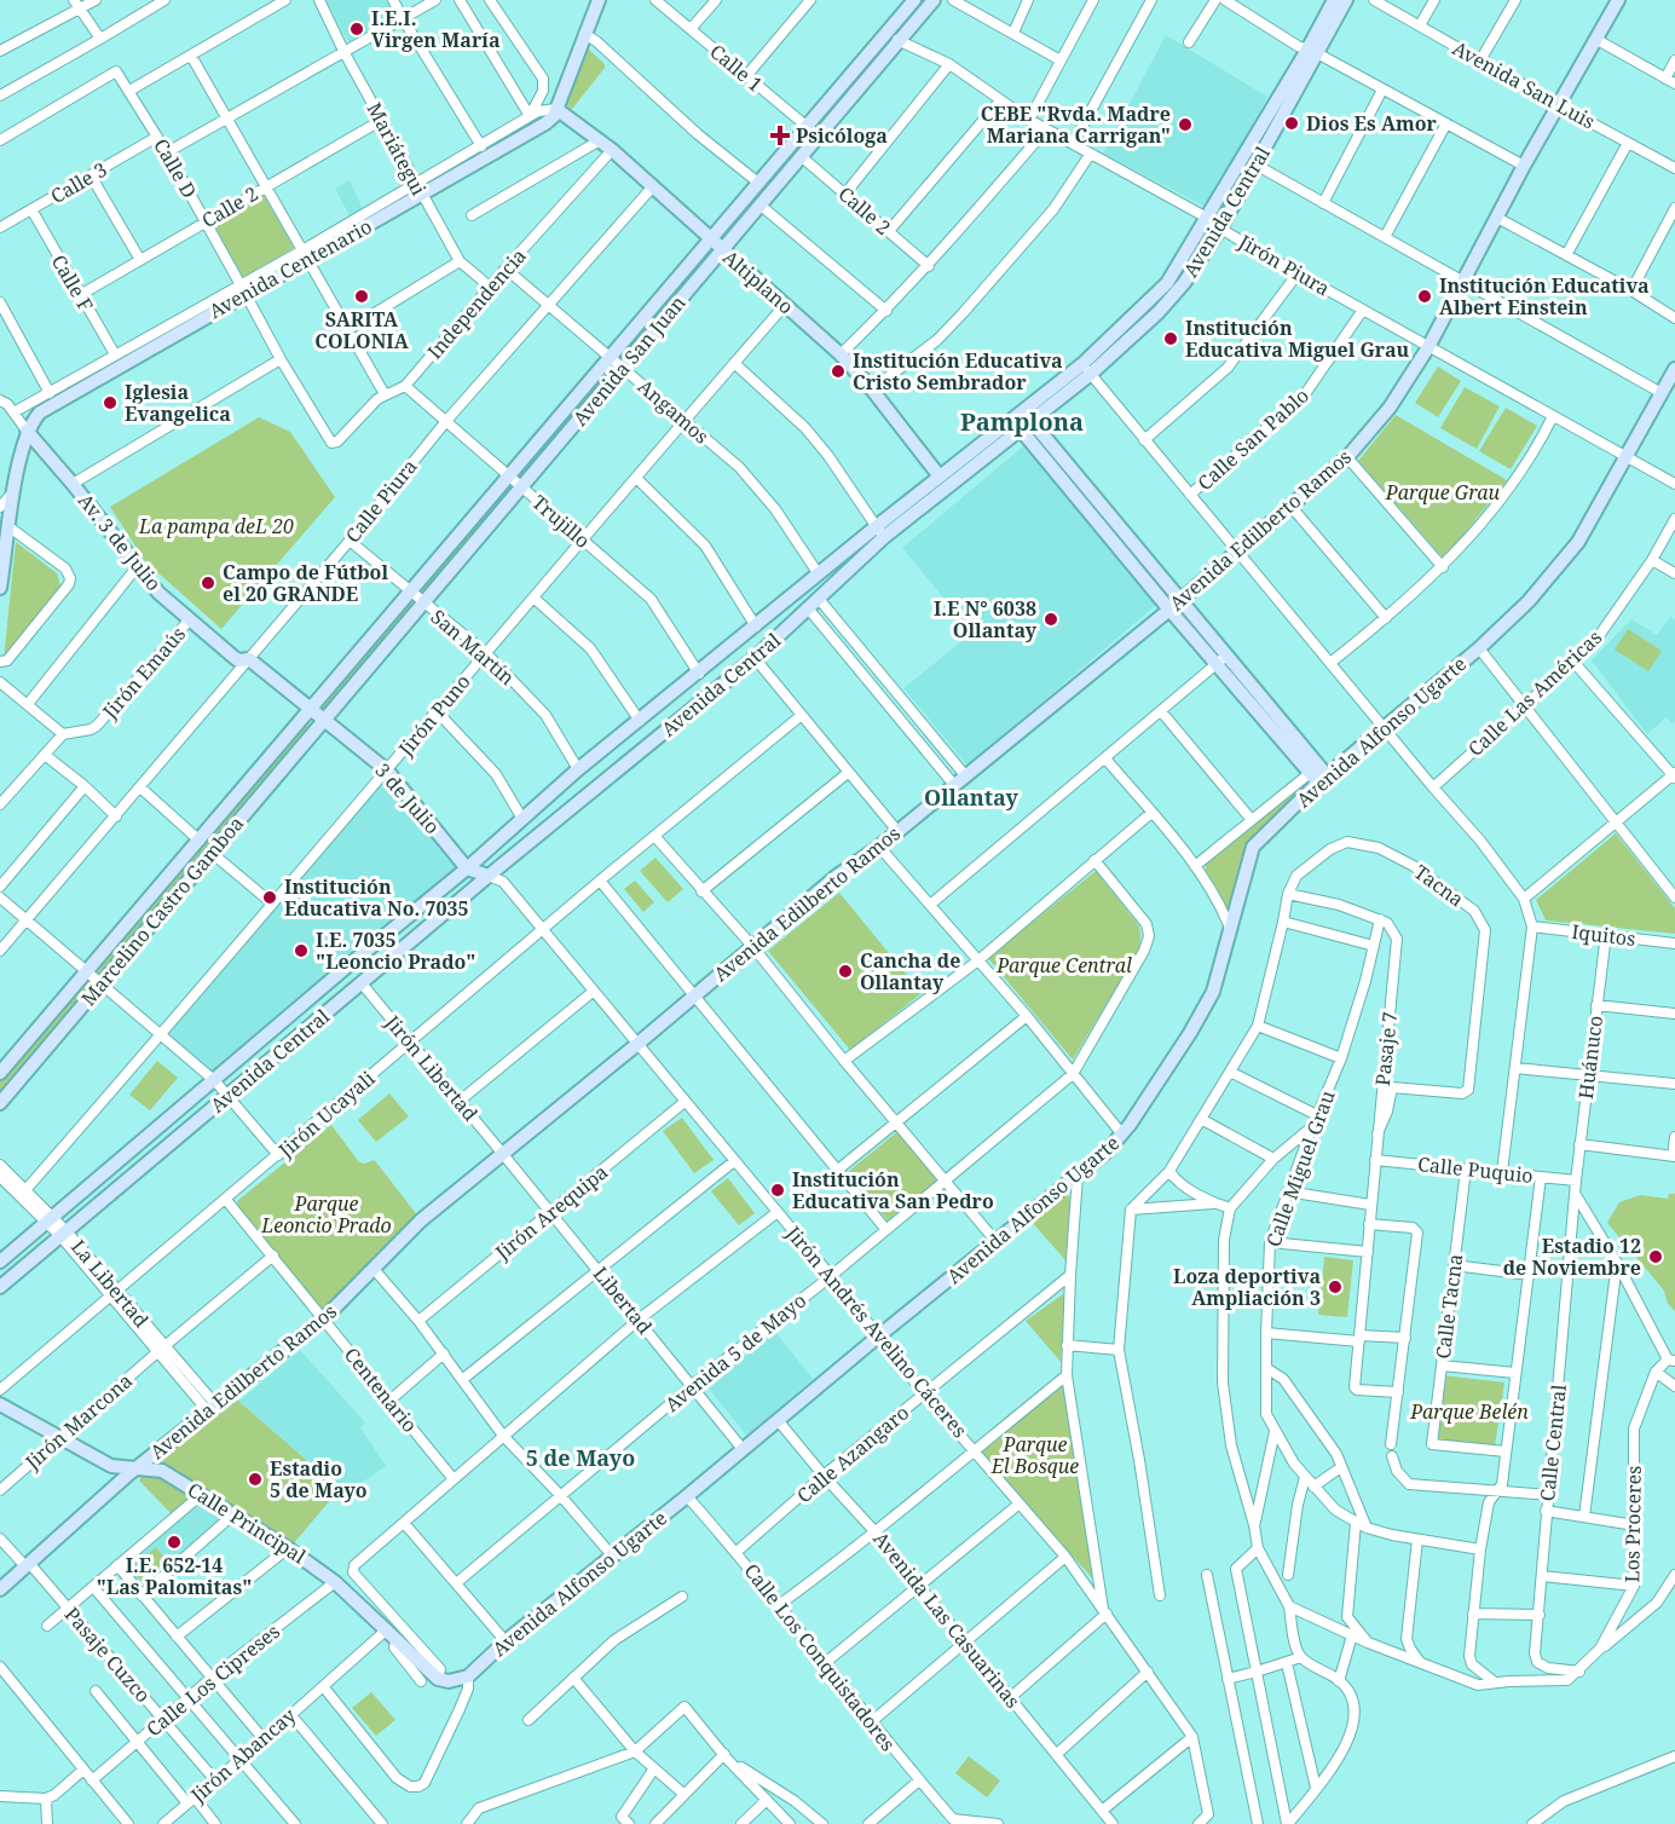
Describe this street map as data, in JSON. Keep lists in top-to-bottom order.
{
  "streets": {
    "street": [
      "Calle 1",
      "Avenida San Luis",
      "Mariátegui",
      "Calle D",
      "Calle 3",
      "Calle 2",
      "Avenida Central",
      "Jirón Piura",
      "Avenida Centenario",
      "Altiplano",
      "Calle F",
      "Independencia",
      "Avenida San Juan",
      "Angamos",
      "Calle San Pablo",
      "Calle Piura",
      "Trujillo",
      "Avenida Edilberto Ramos",
      "Av. 3 de Julio",
      "San Martín",
      "Jirón Emaús",
      "Calle Las Américas",
      "Jirón Puno",
      "Avenida Alfonso Ugarte",
      "3 de Julio",
      "Tacna",
      "Marcelino Castro Gamboa",
      "Iquitos",
      "Pasaje 7",
      "Huánuco",
      "Jirón Libertad",
      "Jirón Ucayali",
      "Calle Miguel Grau",
      "Calle Puquio",
      "Jirón Arequipa",
      "La Libertad",
      "Libertad",
      "Calle Tacna",
      "Jirón Andrés Avelino Cáceres",
      "Avenida 5 de Mayo",
      "Centenario",
      "Jirón Marcona",
      "Calle Central",
      "Calle Azangaro",
      "Calle Principal",
      "Los Proceres",
      "Avenida Las Casuarinas",
      "Pasaje Cuzco",
      "Calle Los Conquistadores",
      "Calle Los Cipreses",
      "Jirón Abancay"
    ]
  },
  "crossings": [
    ["Calle 1", "Avenida San Juan"],
    ["Avenida San Luis", "Avenida Edilberto Ramos"],
    ["Mariátegui", "Calle 2"],
    ["Mariátegui", "Avenida Centenario"],
    ["Mariátegui", "Independencia"],
    ["Calle D", "Calle 3"],
    ["Calle D", "Calle 2"],
    ["Calle D", "Avenida Centenario"],
    ["Calle D", "Independencia"],
    ["Calle 3", "Calle F"],
    ["Calle 2", "Calle F"],
    ["Calle 2", "Avenida San Juan"],
    ["Avenida Central", "Jirón Piura"],
    ["Avenida Central", "Altiplano"],
    ["Avenida Central", "Angamos"],
    ["Avenida Central", "Trujillo"],
    ["Avenida Central", "San Martín"],
    ["Avenida Central", "3 de Julio"],
    ["Avenida Central", "Jirón Libertad"],
    ["Avenida Central", "La Libertad"],
    ["Avenida Central", "Jirón Andrés Avelino Cáceres"],
    ["Jirón Piura", "Avenida San Juan"],
    ["Jirón Piura", "Calle San Pablo"],
    ["Jirón Piura", "Avenida Edilberto Ramos"],
    ["Jirón Piura", "Avenida Alfonso Ugarte"],
    ["Avenida Centenario", "Altiplano"],
    ["Avenida Centenario", "Calle F"],
    ["Avenida Centenario", "Av. 3 de Julio"],
    ["Altiplano", "Independencia"],
    ["Altiplano", "Avenida San Juan"],
    ["Altiplano", "Calle Piura"],
    ["Altiplano", "Jirón Puno"],
    ["Independencia", "Angamos"],
    ["Independencia", "Trujillo"],
    ["Avenida San Juan", "Angamos"],
    ["Avenida San Juan", "Trujillo"],
    ["Avenida San Juan", "Av. 3 de Julio"],
    ["Avenida San Juan", "San Martín"],
    ["Avenida San Juan", "3 de Julio"],
    ["Avenida San Juan", "Marcelino Castro Gamboa"],
    ["Angamos", "Calle Piura"],
    ["Angamos", "Jirón Puno"],
    ["Calle Piura", "Trujillo"],
    ["Calle Piura", "Av. 3 de Julio"],
    ["Calle Piura", "San Martín"],
    ["Trujillo", "Jirón Puno"],
    ["Avenida Edilberto Ramos", "Jirón Libertad"],
    ["Avenida Edilberto Ramos", "La Libertad"],
    ["Avenida Edilberto Ramos", "Libertad"],
    ["Avenida Edilberto Ramos", "Jirón Andrés Avelino Cáceres"],
    ["Avenida Edilberto Ramos", "Centenario"],
    ["Avenida Edilberto Ramos", "Calle Principal"],
    ["Avenida Edilberto Ramos", "Pasaje Cuzco"],
    ["Av. 3 de Julio", "Jirón Emaús"],
    ["Av. 3 de Julio", "3 de Julio"],
    ["Av. 3 de Julio", "Marcelino Castro Gamboa"],
    ["San Martín", "Jirón Puno"],
    ["Jirón Puno", "3 de Julio"],
    ["Jirón Puno", "La Libertad"],
    ["Avenida Alfonso Ugarte", "Libertad"],
    ["Avenida Alfonso Ugarte", "Jirón Andrés Avelino Cáceres"],
    ["Avenida Alfonso Ugarte", "Avenida Las Casuarinas"],
    ["Avenida Alfonso Ugarte", "Calle Los Conquistadores"],
    ["3 de Julio", "Marcelino Castro Gamboa"],
    ["Tacna", "Pasaje 7"],
    ["Iquitos", "Huánuco"],
    ["Pasaje 7", "Calle Miguel Grau"],
    ["Pasaje 7", "Calle Puquio"],
    ["Huánuco", "Calle Puquio"],
    ["Huánuco", "Calle Central"],
    ["Jirón Libertad", "Jirón Ucayali"],
    ["Jirón Libertad", "Libertad"],
    ["Jirón Ucayali", "La Libertad"],
    ["Jirón Ucayali", "Jirón Andrés Avelino Cáceres"],
    ["Jirón Ucayali", "Centenario"],
    ["Calle Puquio", "Calle Tacna"],
    ["Calle Puquio", "Calle Central"],
    ["Jirón Arequipa", "Libertad"],
    ["Jirón Arequipa", "Jirón Andrés Avelino Cáceres"],
    ["La Libertad", "Jirón Marcona"],
    ["Libertad", "Avenida 5 de Mayo"],
    ["Jirón Andrés Avelino Cáceres", "Avenida 5 de Mayo"],
    ["Jirón Andrés Avelino Cáceres", "Calle Azangaro"],
    ["Centenario", "Jirón Marcona"],
    ["Jirón Marcona", "Calle Principal"],
    ["Calle Central", "Los Proceres"],
    ["Calle Azangaro", "Avenida Las Casuarinas"],
    ["Calle Azangaro", "Calle Los Conquistadores"],
    ["Calle Principal", "Calle Los Cipreses"],
    ["Calle Principal", "Jirón Abancay"],
    ["Pasaje Cuzco", "Calle Los Cipreses"],
    ["Pasaje Cuzco", "Jirón Abancay"]
  ],
  "districts": ["Pamplona", "Ollantay", "5 de Mayo"],
  "parks": [
    "Parque Grau",
    "La pampa deL 20",
    "Parque Central",
    "Parque Leoncio Prado",
    "Parque Belén",
    "Parque El Bosque"
  ],
  "places": {
    "other": [
      "I.E.I. Virgen María",
      "Dios Es Amor",
      "CEBE \"Rvda. Madre Mariana Carrigan\"",
      "SARITA COLONIA",
      "Institución Educativa Albert Einstein",
      "Institución Educativa Miguel Grau",
      "Institución Educativa Cristo Sembrador",
      "Iglesia Evangelica",
      "Campo de Fútbol el 20 GRANDE",
      "I.E N° 6038 Ollantay",
      "Institución Educativa No. 7035",
      "I.E. 7035 \"Leoncio Prado\"",
      "Cancha de Ollantay",
      "Institución Educativa San Pedro",
      "Estadio 12 de Noviembre",
      "Loza deportiva Ampliación 3",
      "Estadio 5 de Mayo",
      "I.E. 652-14 \"Las Palomitas\""
    ],
    "health": ["Psicóloga"]
  }
}
